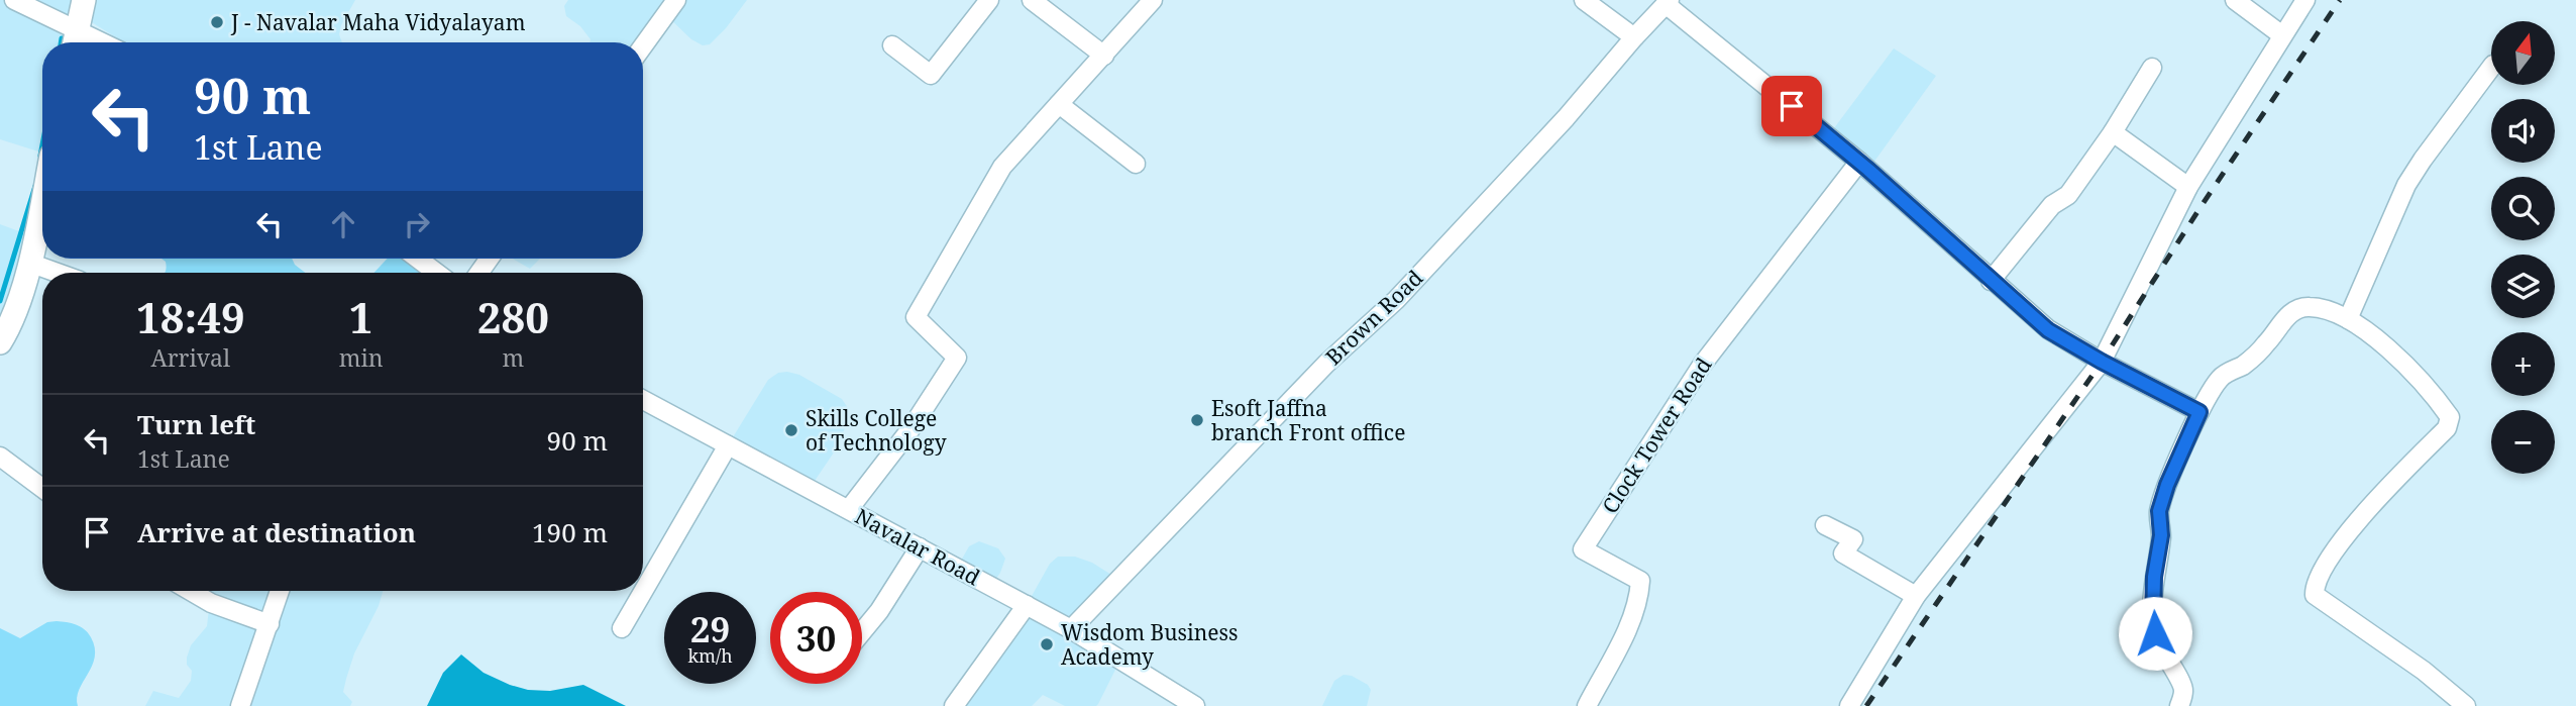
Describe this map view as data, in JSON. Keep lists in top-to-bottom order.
{
  "streets": {
    "street": ["Brown Road", "Clock Tower Road", "Navalar Road"]
  },
  "crossings": [
    ["Brown Road", "Navalar Road"]
  ],
  "places": [
    "J - Navalar Maha Vidyalayam",
    "Esoft Jaffna branch Front office",
    "Skills College of Technology",
    "Wisdom Business Academy"
  ],
  "north": "top",
  "page": {
    "map_buttons": ["+", "−"],
    "turn": ["90 m", "1st Lane"],
    "eta": [
      "18:49",
      "Arrival",
      "1",
      "min",
      "280",
      "m"
    ],
    "list": [
      {
        "name": "Turn left",
        "note": "1st Lane",
        "value": "90 m"
      },
      {
        "name": "Arrive at destination",
        "value": "190 m"
      }
    ],
    "speed": "29 km/h",
    "limit": "30"
  }
}
